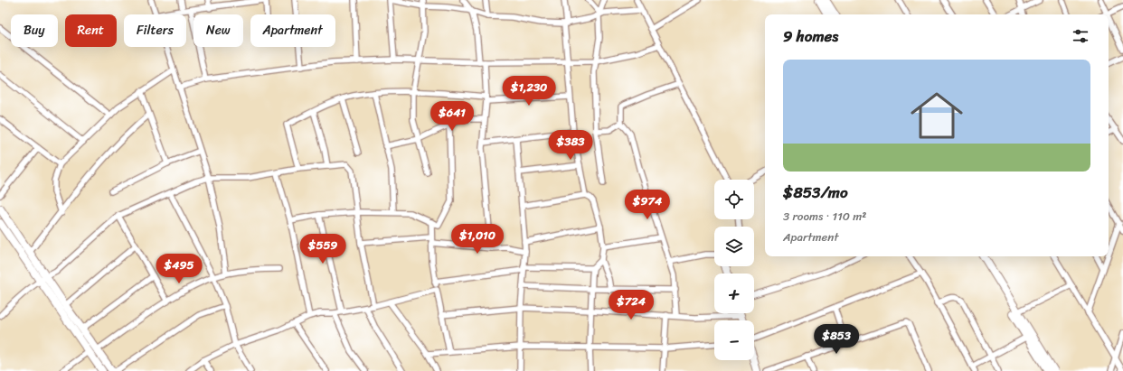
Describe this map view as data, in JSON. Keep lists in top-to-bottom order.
{
  "page": {
    "chip": [
      "Buy",
      "Rent",
      "Filters",
      "New",
      "Apartment"
    ],
    "heading": "9 homes",
    "list": [
      {
        "name": "$853/mo",
        "note": "3 rooms · 110 m² · Apartment"
      }
    ],
    "price": [
      "$1,230",
      "$641",
      "$383",
      "$974",
      "$1,010",
      "$559",
      "$495",
      "$724",
      "$853"
    ],
    "map_buttons": ["+", "−"]
  }
}
